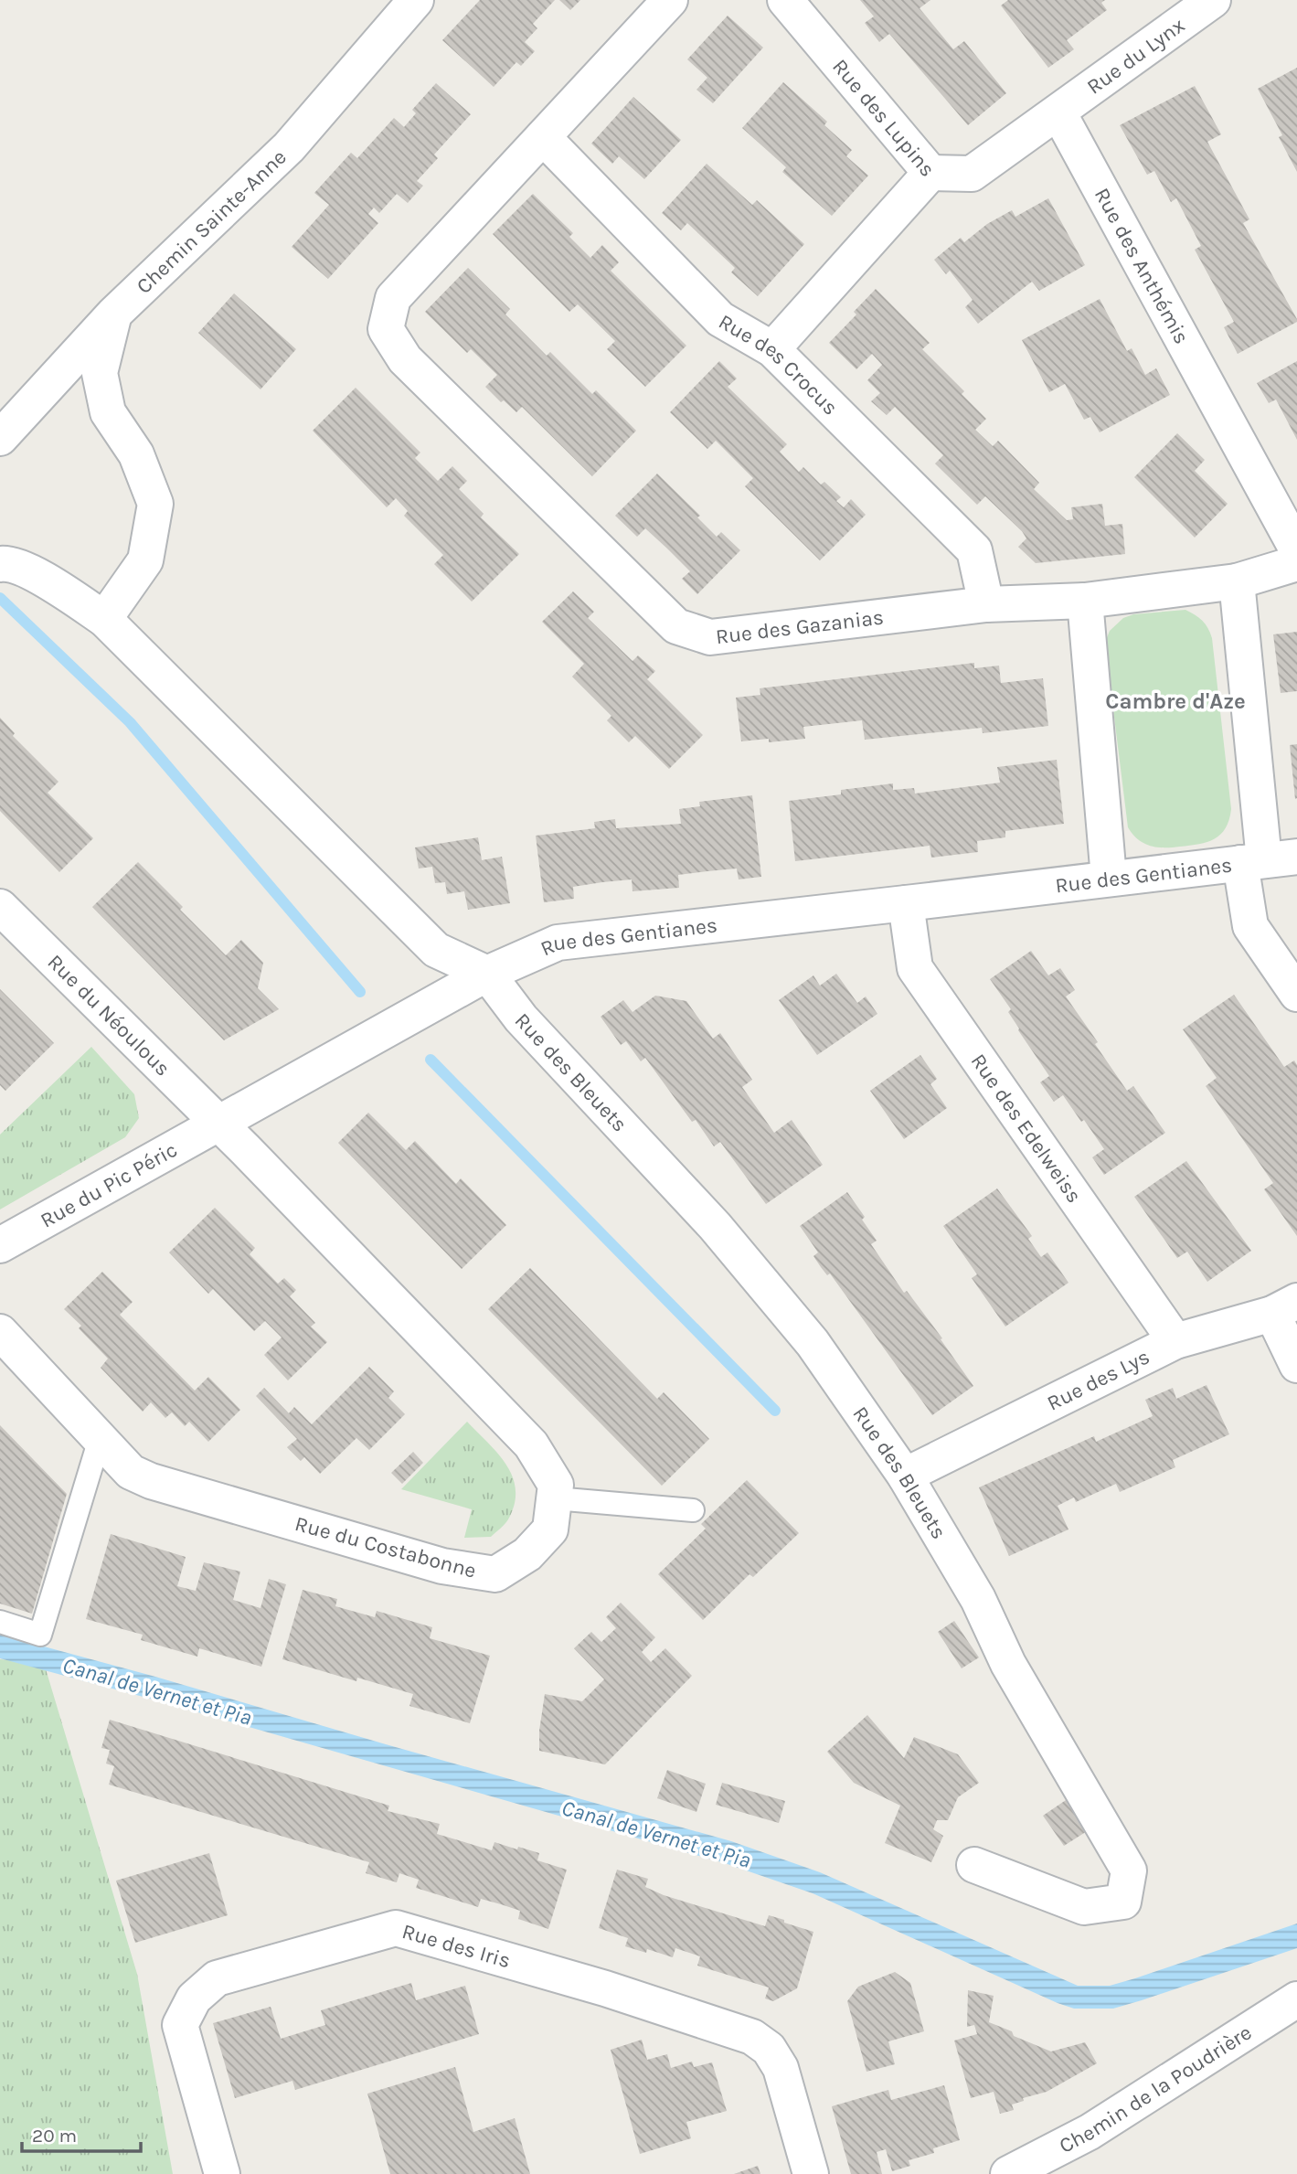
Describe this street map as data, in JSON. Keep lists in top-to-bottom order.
{
  "streets": {
    "street": [
      "Rue du Lynx",
      "Rue des Lupins",
      "Chemin Sainte-Anne",
      "Rue des Anthémis",
      "Rue des Crocus",
      "Rue des Gazanias",
      "Rue des Gentianes",
      "Rue du Néoulous",
      "Rue des Bleuets",
      "Rue des Edelweiss",
      "Rue du Pic Péric",
      "Rue des Lys",
      "Rue du Costabonne",
      "Rue des Iris",
      "Chemin de la Poudrière"
    ]
  },
  "crossings": [
    ["Rue du Lynx", "Rue des Anthémis"],
    ["Rue des Lupins", "Rue des Crocus"],
    ["Rue des Crocus", "Rue des Gazanias"],
    ["Rue des Gentianes", "Rue du Néoulous"],
    ["Rue des Gentianes", "Rue des Bleuets"],
    ["Rue des Gentianes", "Rue des Edelweiss"],
    ["Rue des Gentianes", "Rue du Pic Péric"],
    ["Rue des Gentianes", "Rue du Costabonne"],
    ["Rue du Néoulous", "Rue du Pic Péric"],
    ["Rue du Néoulous", "Rue du Costabonne"],
    ["Rue des Bleuets", "Rue des Lys"],
    ["Rue des Edelweiss", "Rue des Lys"],
    ["Rue du Pic Péric", "Rue du Costabonne"]
  ],
  "districts": ["Cambre d'Aze"],
  "water": ["Canal de Vernet et Pia"],
  "scale_bar": "20 m"
}
